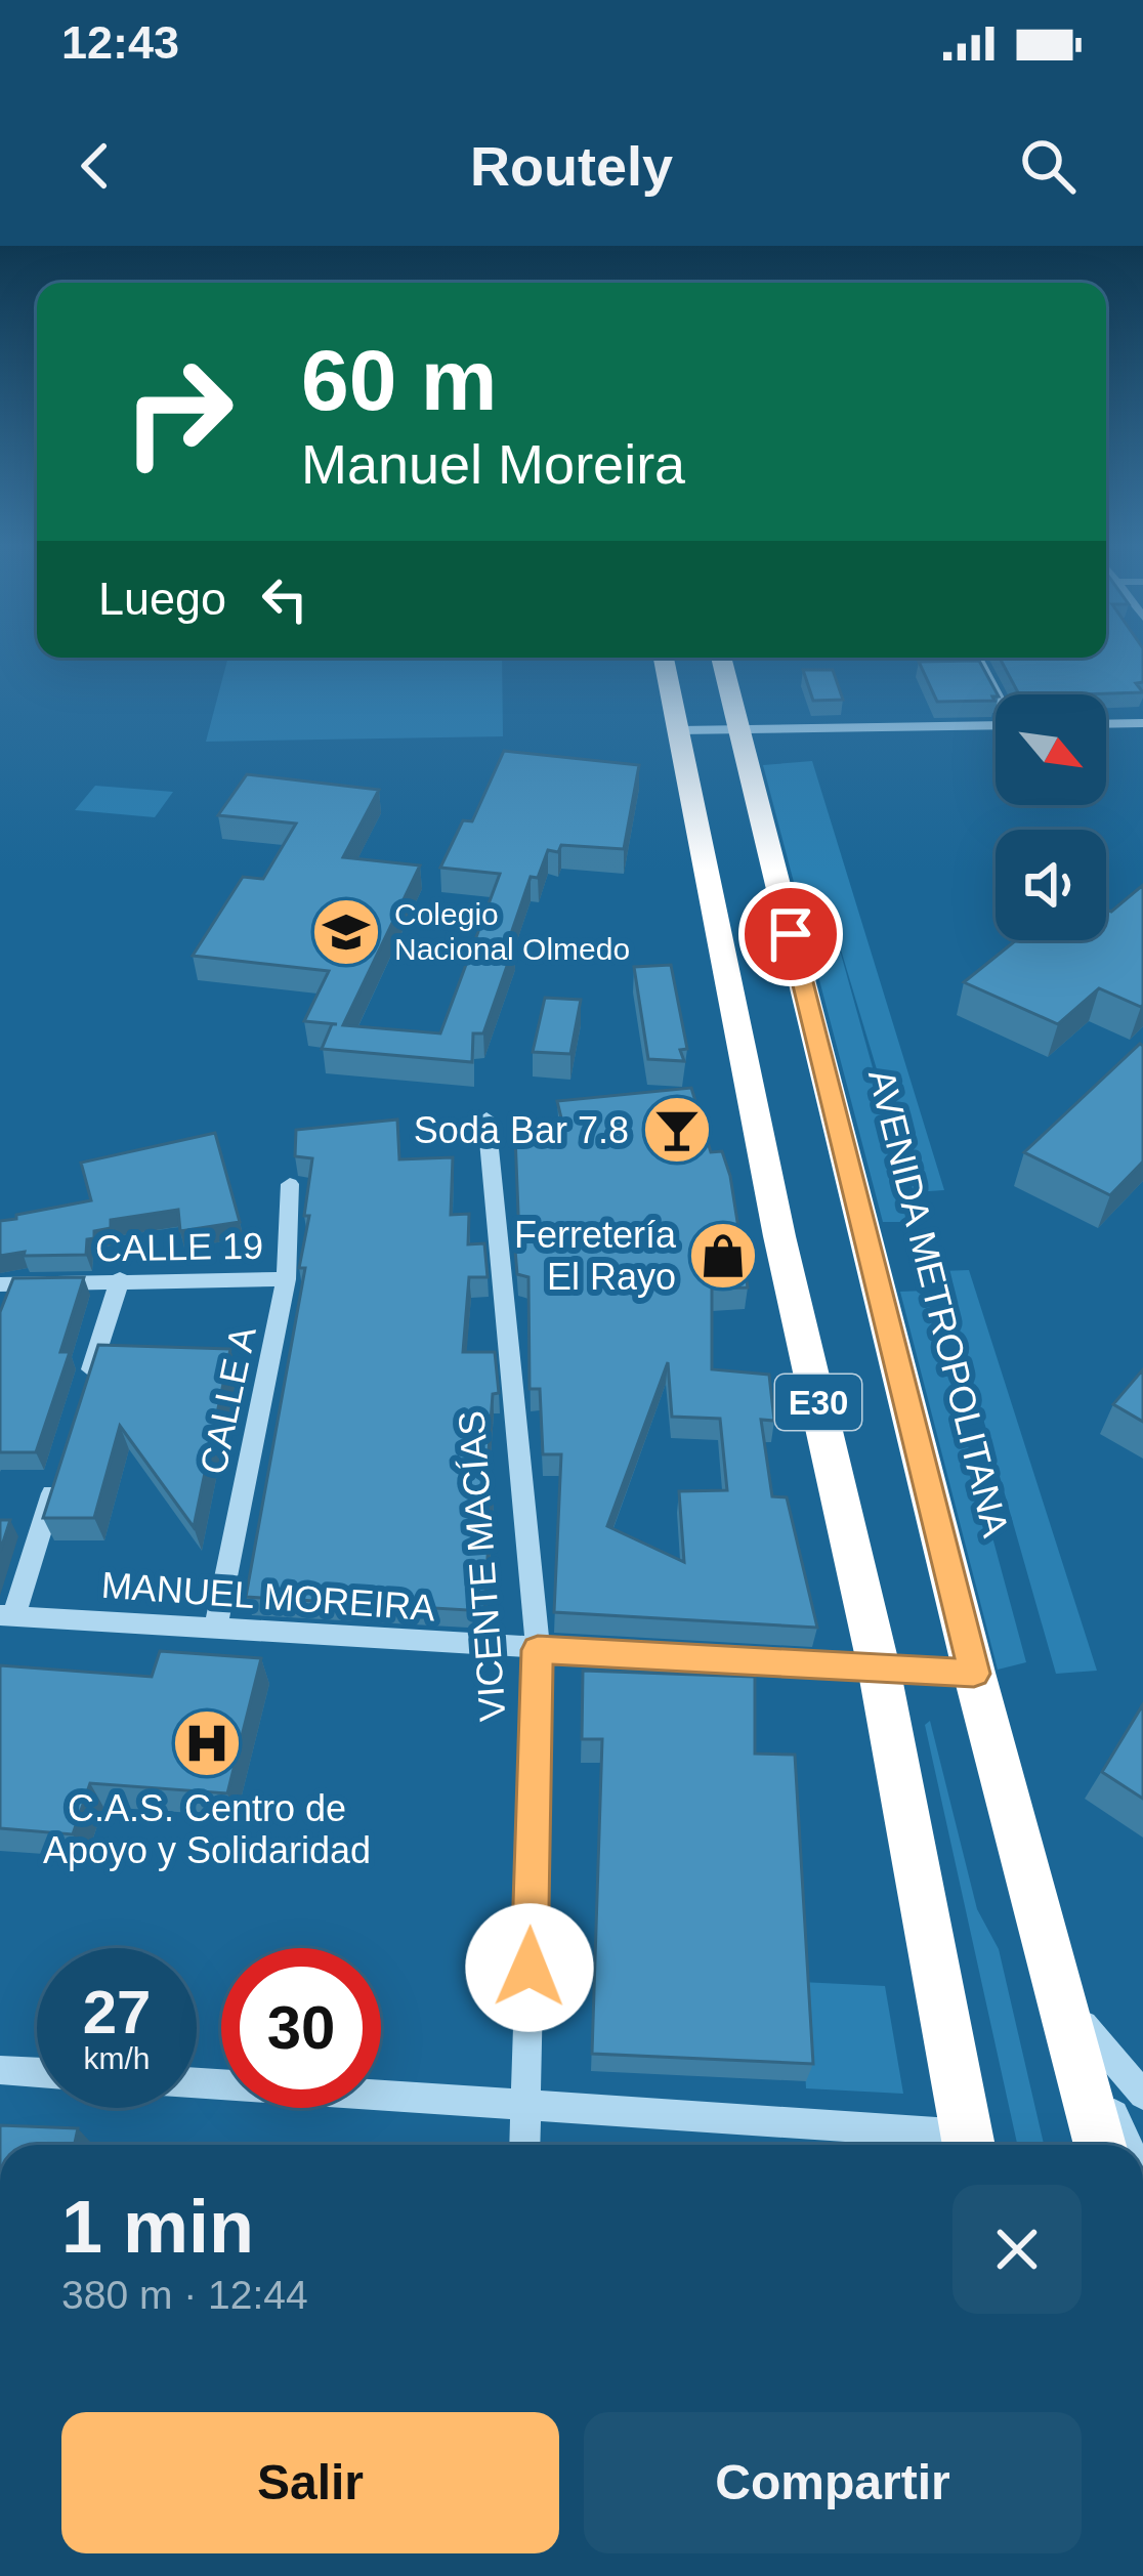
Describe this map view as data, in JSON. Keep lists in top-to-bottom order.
{
  "streets": {
    "highway": ["AVENIDA METROPOLITANA", "E30"],
    "street": [
      "CALLE 19",
      "CALLE A",
      "VICENTE MACÍAS",
      "MANUEL MOREIRA"
    ]
  },
  "crossings": [
    ["CALLE 19", "CALLE A"],
    ["AVENIDA METROPOLITANA", "E30"],
    ["AVENIDA METROPOLITANA", "MANUEL MOREIRA"],
    ["CALLE A", "MANUEL MOREIRA"],
    ["E30", "MANUEL MOREIRA"],
    ["VICENTE MACÍAS", "MANUEL MOREIRA"]
  ],
  "places": {
    "school or university": ["Colegio Nacional Olmedo"],
    "bar": ["Soda Bar 7.8"],
    "shop": ["Ferretería El Rayo"],
    "hospital": ["C.A.S. Centro de Apoyo y Solidaridad"]
  },
  "north": "bottom right",
  "page": {
    "status": "12:43",
    "header": "Routely",
    "turn": ["60 m", "Manuel Moreira"],
    "then": "Luego",
    "speed": "27 km/h",
    "limit": "30",
    "heading": ["1 min", "380 m · 12:44"],
    "buttons": ["Salir", "Compartir"]
  }
}
